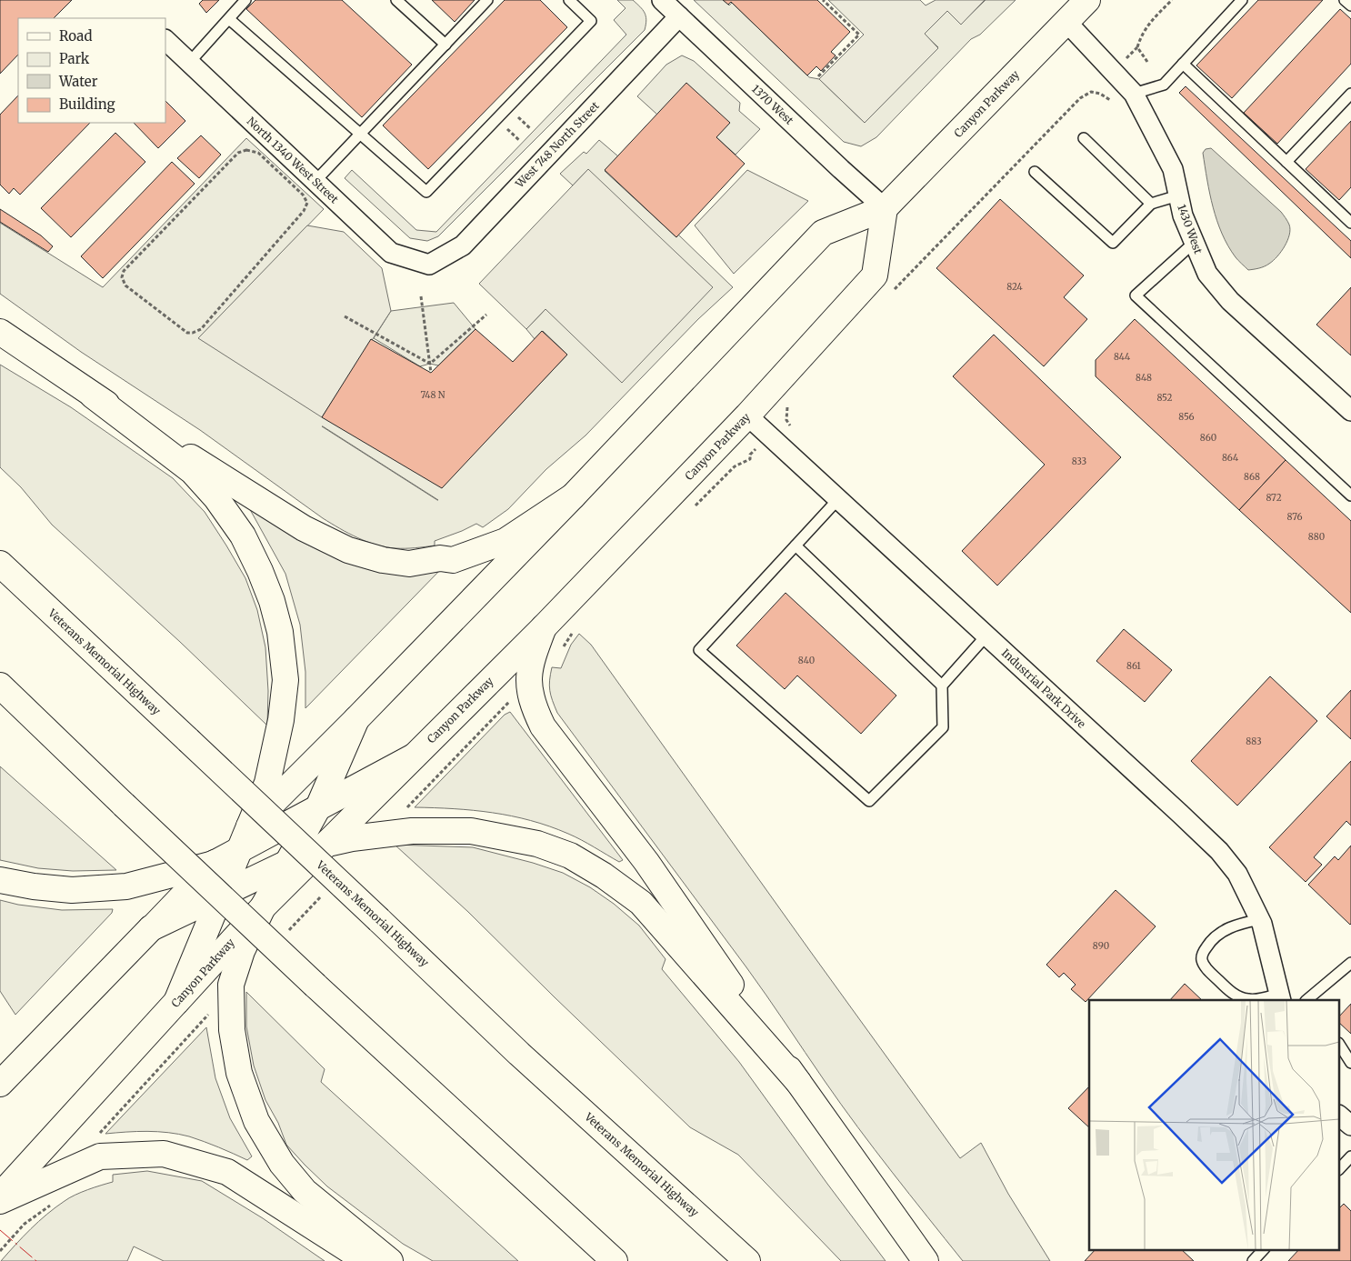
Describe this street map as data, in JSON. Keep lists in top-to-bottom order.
{
  "streets": {
    "main road": ["Canyon Parkway", "Veterans Memorial Highway"],
    "street": [
      "1370 West",
      "West 748 North Street",
      "North 1340 West Street",
      "1430 West",
      "Industrial Park Drive"
    ]
  },
  "crossings": [
    ["Canyon Parkway", "1370 West"],
    ["Canyon Parkway", "1430 West"],
    ["Canyon Parkway", "Industrial Park Drive"],
    ["1370 West", "West 748 North Street"],
    ["West 748 North Street", "North 1340 West Street"]
  ],
  "house_numbers": [
    "824",
    "844",
    "848",
    "748 N",
    "852",
    "856",
    "860",
    "864",
    "833",
    "868",
    "872",
    "876",
    "880",
    "840",
    "861",
    "883",
    "890"
  ],
  "legend": [
    "Road",
    "Park",
    "Water",
    "Building"
  ]
}
